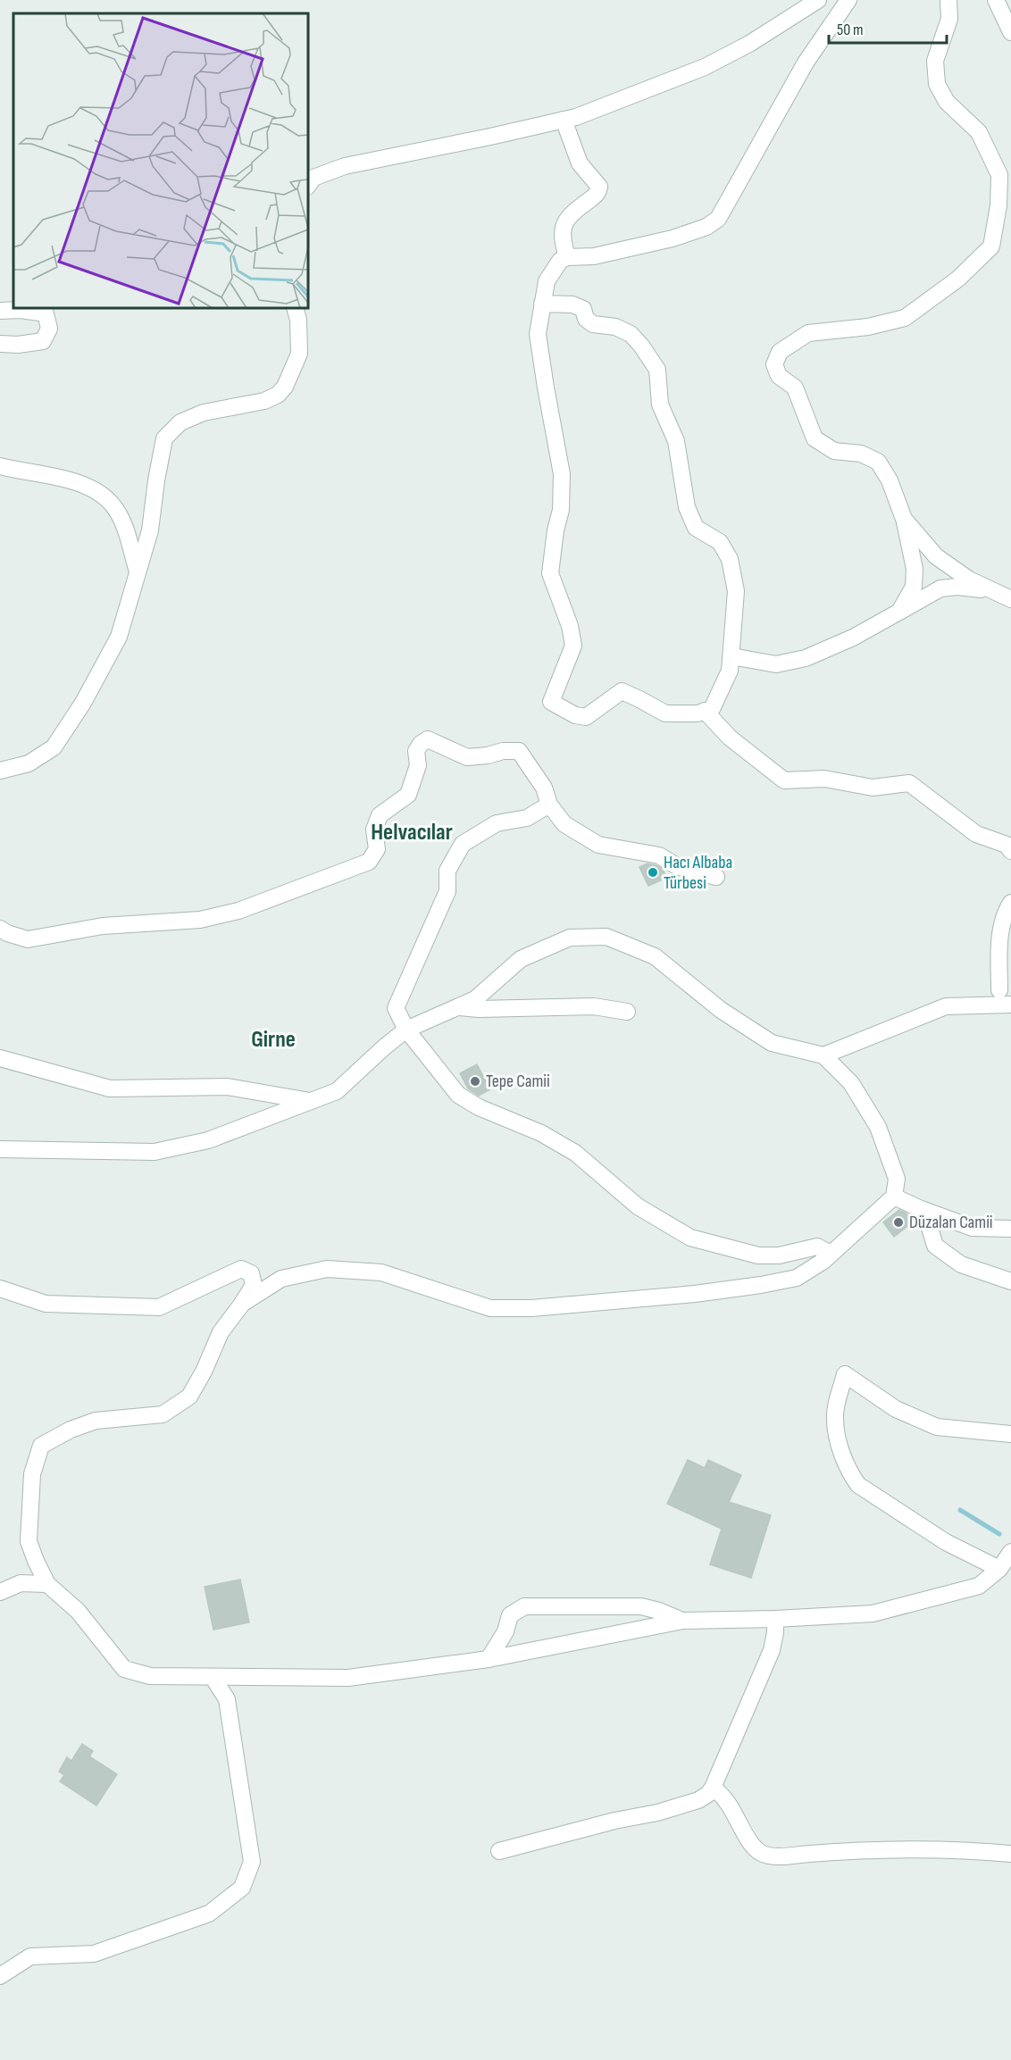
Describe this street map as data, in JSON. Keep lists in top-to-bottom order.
{
  "districts": ["Helvacılar", "Girne"],
  "places": ["Hacı Albaba Türbesi", "Tepe Camii", "Düzalan Camii"],
  "scale_bar": "50 m"
}
